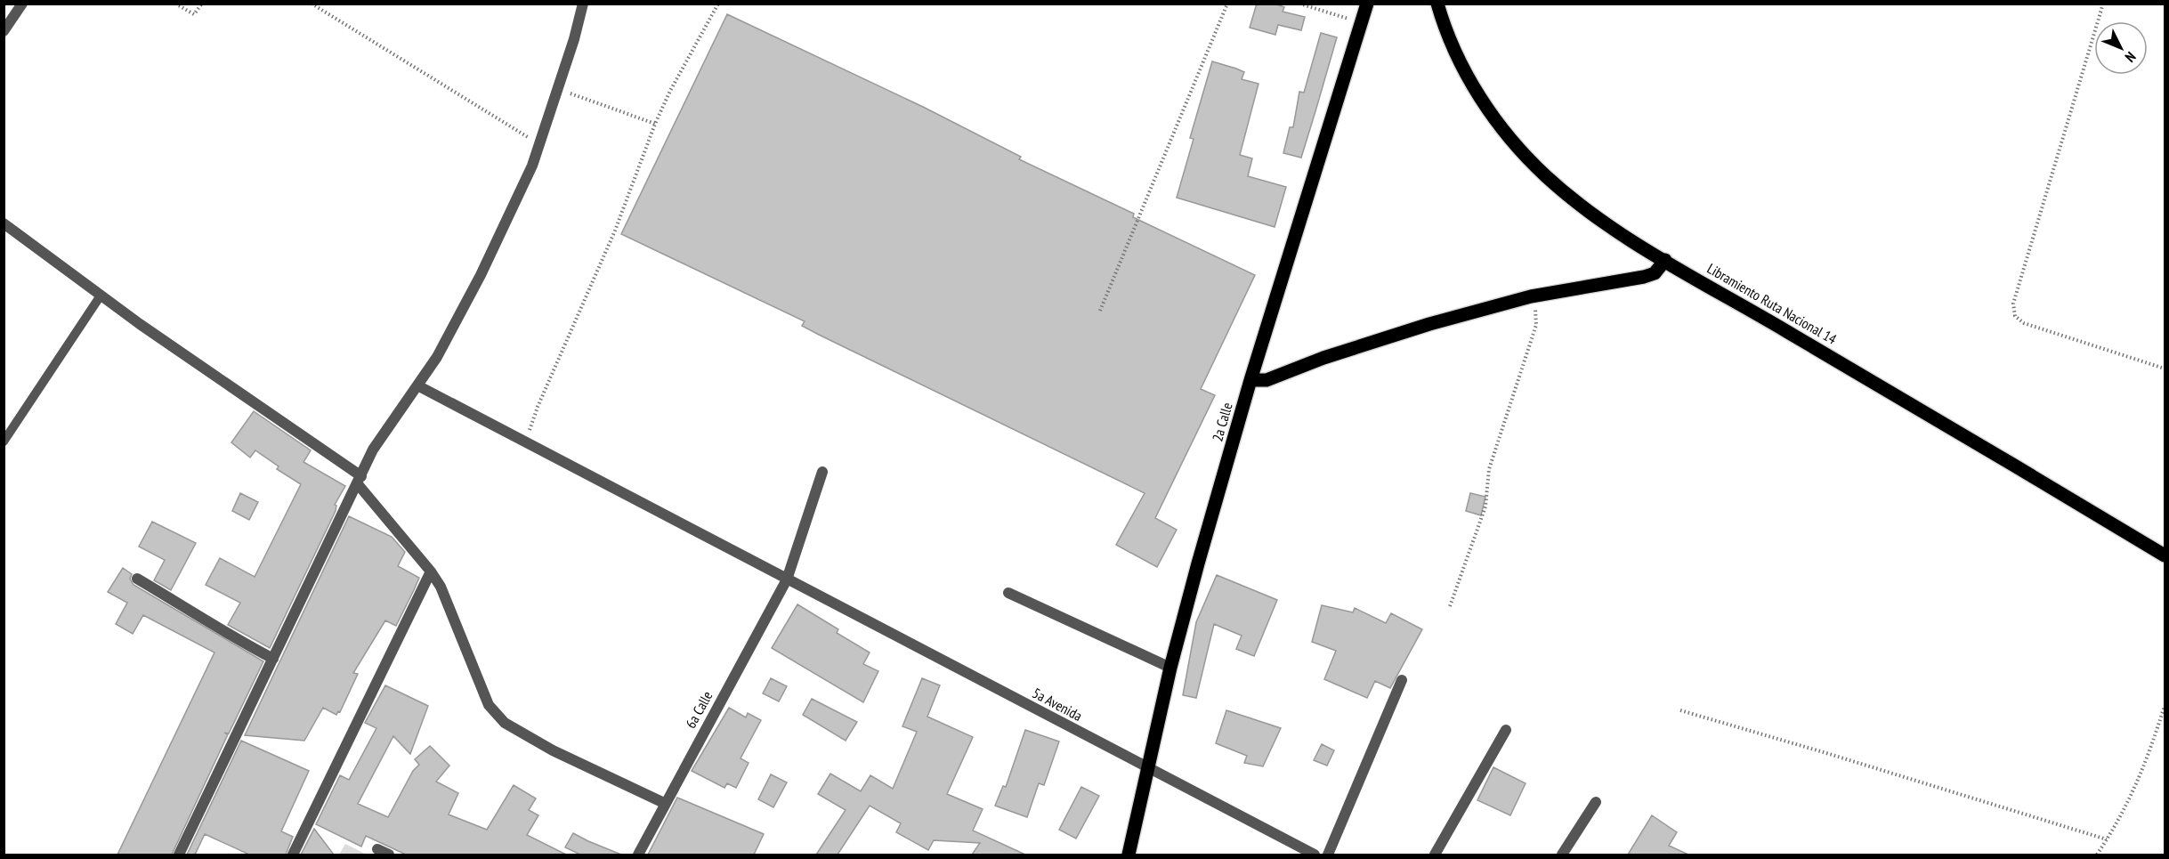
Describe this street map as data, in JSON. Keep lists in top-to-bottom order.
{
  "streets": {
    "main road": ["Libramiento Ruta Nacional 14", "2a Calle"],
    "street": ["5a Avenida", "6a Calle"]
  },
  "crossings": [
    ["2a Calle", "5a Avenida"],
    ["5a Avenida", "6a Calle"]
  ],
  "north": "bottom right"
}
